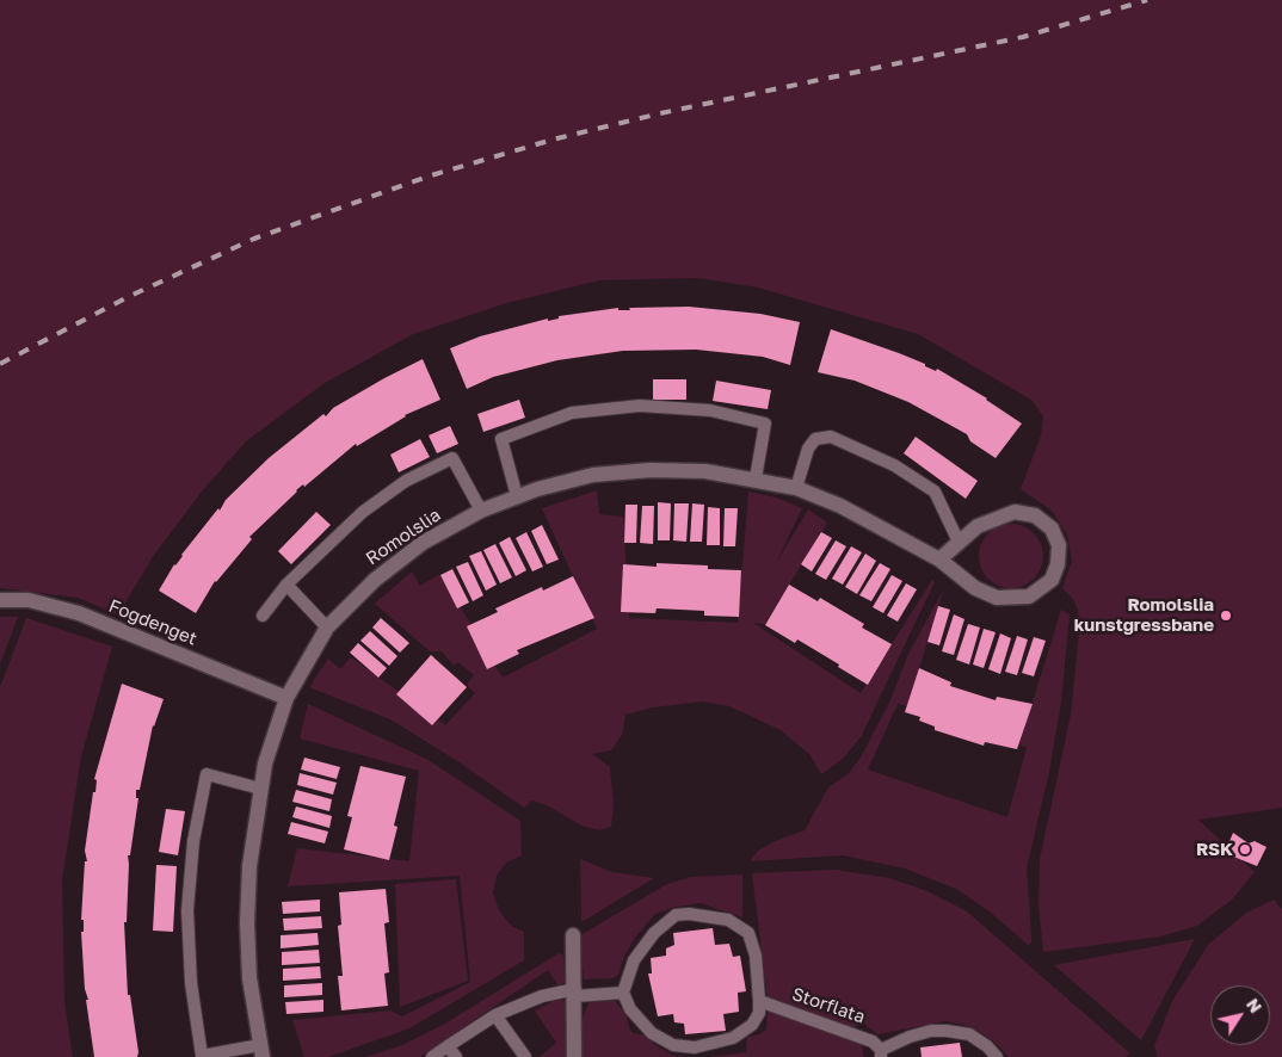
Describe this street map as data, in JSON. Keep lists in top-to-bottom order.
{
  "streets": {
    "street": ["Romolslia", "Fogdenget"],
    "lane": ["Storflata"]
  },
  "crossings": [
    ["Romolslia", "Fogdenget"]
  ],
  "places": ["Romolslia kunstgressbane", "RSK"],
  "north": "top right"
}
